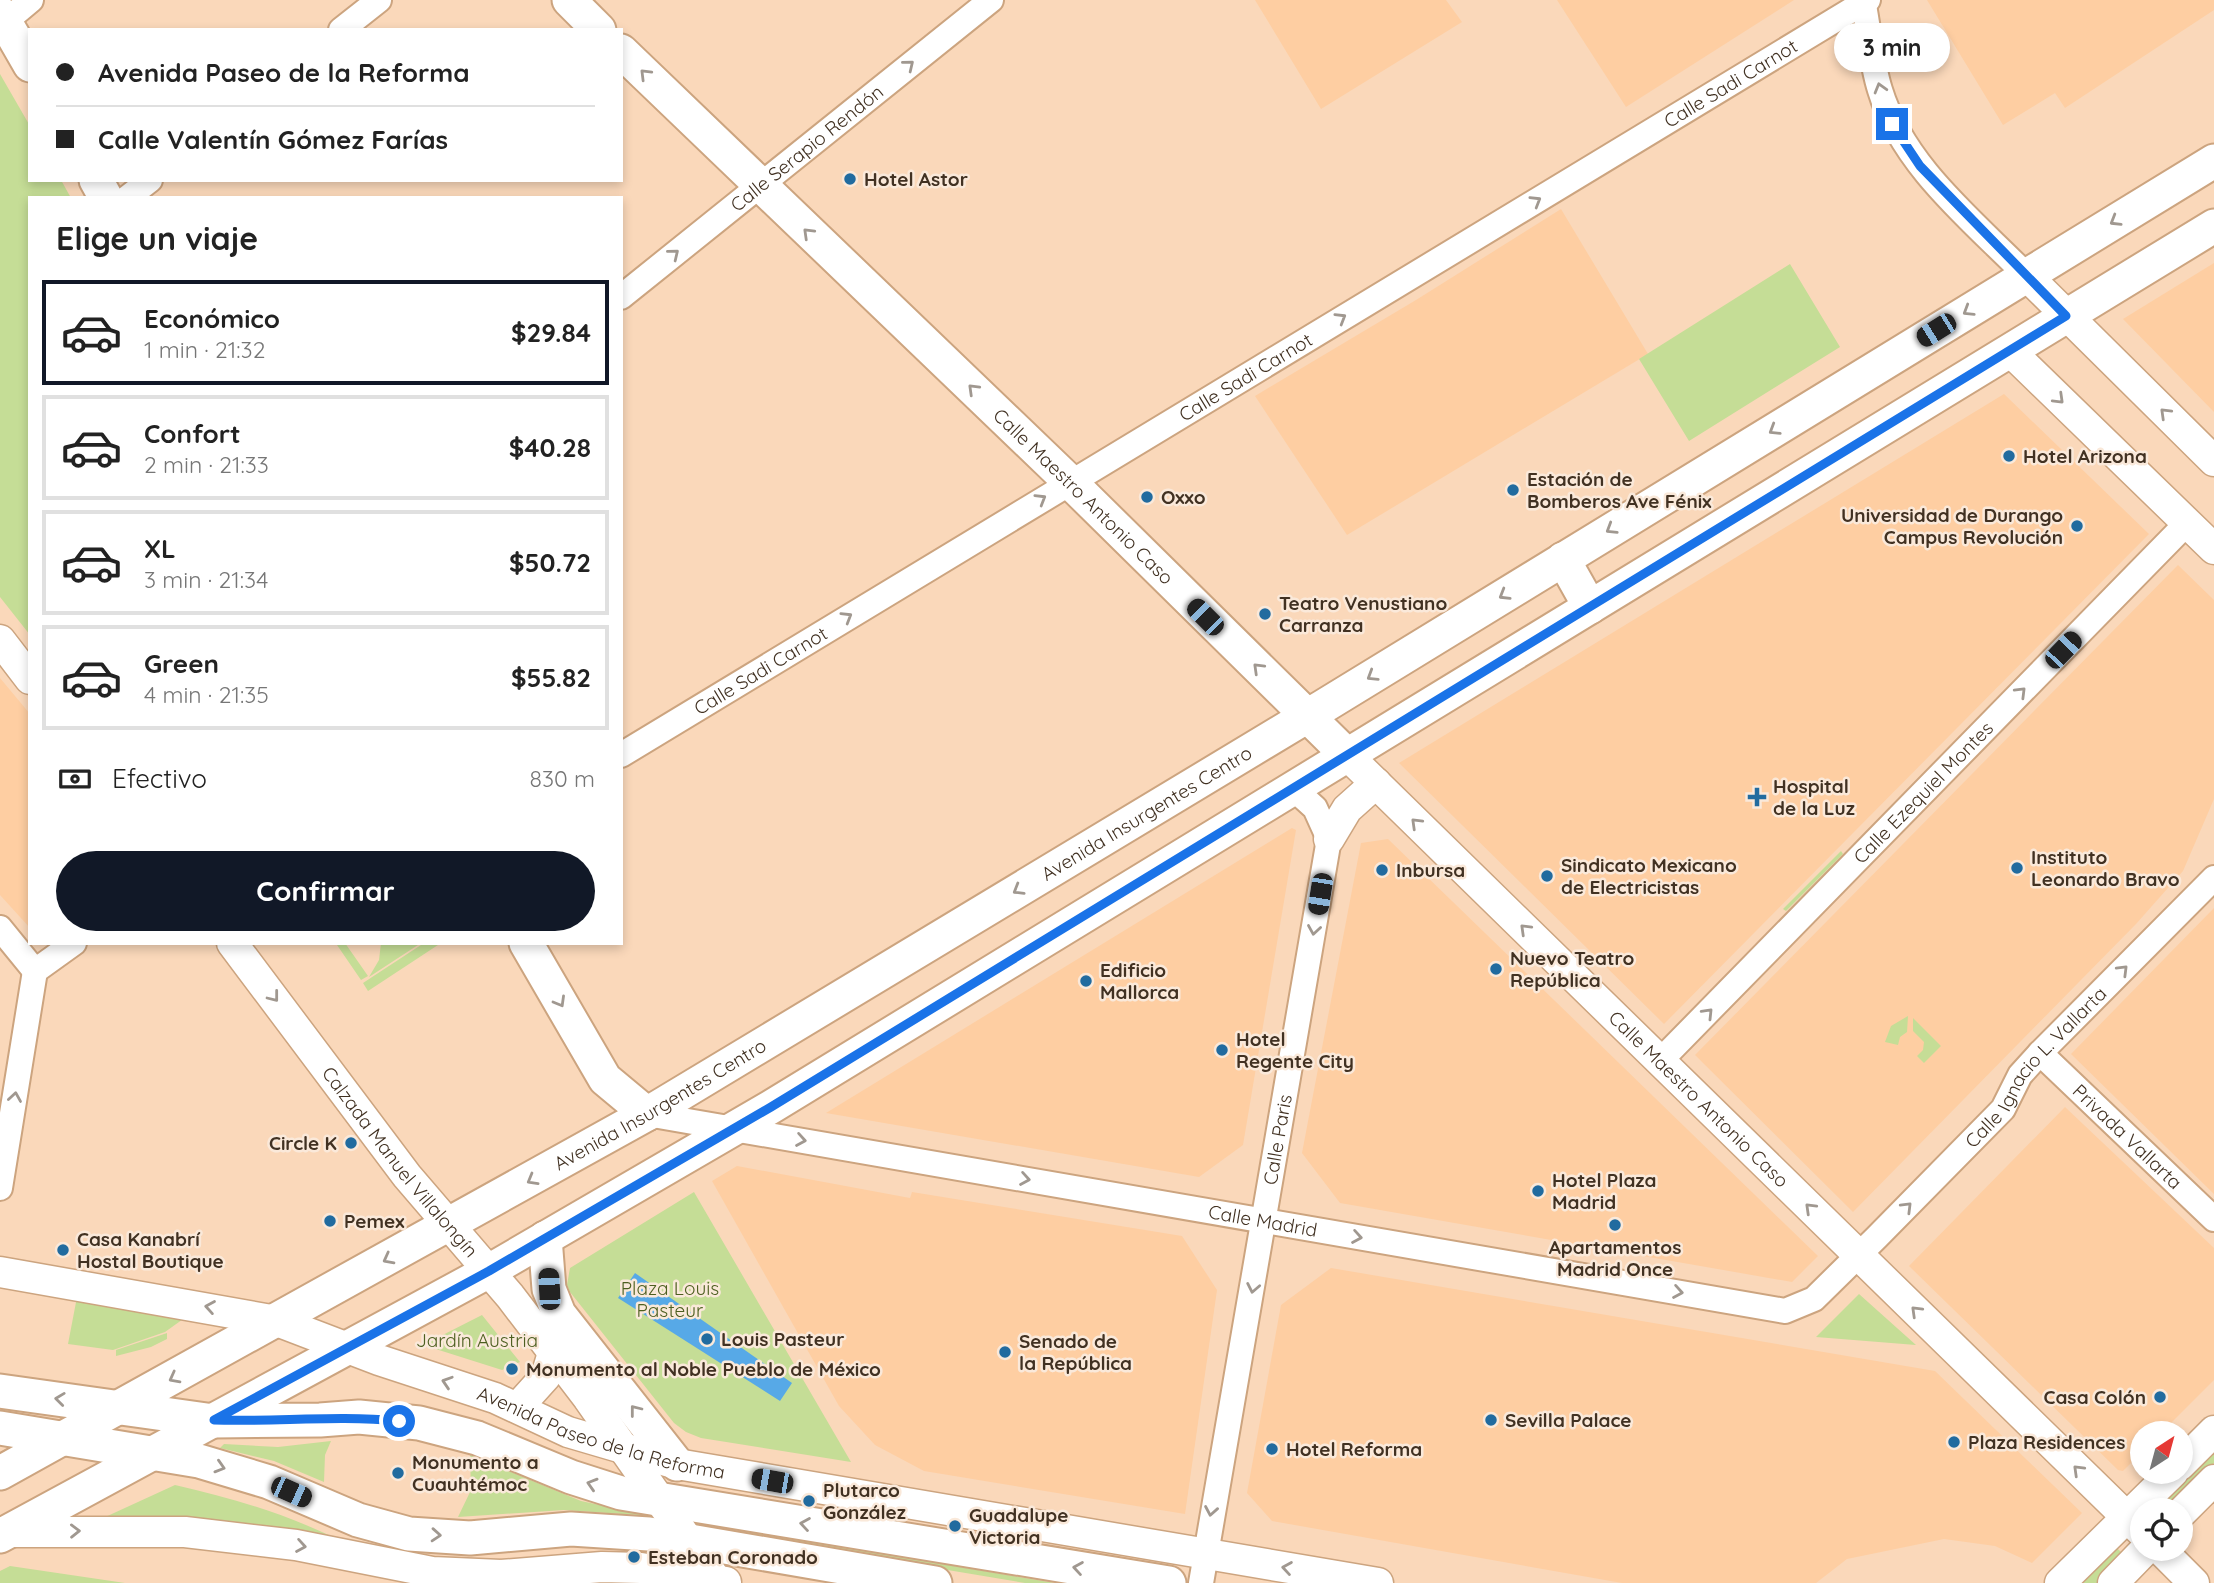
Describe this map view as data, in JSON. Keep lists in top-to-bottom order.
{
  "streets": {
    "main road": ["Calle Maestro Antonio Caso", "Avenida Insurgentes Centro", "Avenida Paseo de la Reforma"],
    "street": [
      "Calle Sadi Carnot",
      "Calle Serapio Rendón",
      "Calle Ezequiel Montes",
      "Calle Ignacio L. Vallarta",
      "Privada Vallarta",
      "Calle Paris",
      "Calzada Manuel Villalongín",
      "Calle Madrid"
    ]
  },
  "crossings": [
    ["Calle Sadi Carnot", "Calle Maestro Antonio Caso"],
    ["Calle Serapio Rendón", "Calle Maestro Antonio Caso"],
    ["Calle Maestro Antonio Caso", "Calle Ezequiel Montes"],
    ["Calle Maestro Antonio Caso", "Avenida Insurgentes Centro"],
    ["Calle Maestro Antonio Caso", "Calle Ignacio L. Vallarta"],
    ["Calle Maestro Antonio Caso", "Calle Madrid"],
    ["Avenida Insurgentes Centro", "Calzada Manuel Villalongín"],
    ["Avenida Insurgentes Centro", "Calle Madrid"],
    ["Avenida Insurgentes Centro", "Avenida Paseo de la Reforma"],
    ["Calle Ignacio L. Vallarta", "Privada Vallarta"],
    ["Calle Ignacio L. Vallarta", "Calle Madrid"],
    ["Calle Paris", "Calle Madrid"],
    ["Calle Paris", "Avenida Paseo de la Reforma"],
    ["Calzada Manuel Villalongín", "Avenida Paseo de la Reforma"]
  ],
  "one_way": [
    "Calle Sadi Carnot",
    "Calle Serapio Rendón",
    "Calle Maestro Antonio Caso",
    "Calle Ezequiel Montes",
    "Calle Ignacio L. Vallarta",
    "Calle Paris",
    "Calzada Manuel Villalongín",
    "Calle Madrid"
  ],
  "parks": ["Plaza Louis Pasteur", "Jardín Austria"],
  "places": {
    "other": [
      "Hotel Astor",
      "Hotel Arizona",
      "Estación de Bomberos Ave Fénix",
      "Oxxo",
      "Universidad de Durango Campus Revolución",
      "Teatro Venustiano Carranza",
      "Instituto Leonardo Bravo",
      "Inbursa",
      "Sindicato Mexicano de Electricistas",
      "Nuevo Teatro República",
      "Edificio Mallorca",
      "Hotel Regente City",
      "Circle K",
      "Hotel Plaza Madrid",
      "Pemex",
      "Apartamentos Madrid Once",
      "Casa Kanabrí Hostal Boutique",
      "Louis Pasteur",
      "Senado de la República",
      "Monumento al Noble Pueblo de México",
      "Casa Colón",
      "Sevilla Palace",
      "Plaza Residences",
      "Hotel Reforma",
      "Monumento a Cuauhtémoc",
      "Plutarco González",
      "Guadalupe Victoria",
      "Esteban Coronado"
    ],
    "health": ["Hospital de la Luz"]
  },
  "north": "top right",
  "page": {
    "bubble": "3 min",
    "banner": ["Avenida Paseo de la Reforma", "Calle Valentín Gómez Farías"],
    "heading": "Elige un viaje",
    "list": [
      {
        "name": "Económico",
        "note": "1 min · 21:32",
        "value": "$29.84"
      },
      {
        "name": "Confort",
        "note": "2 min · 21:33",
        "value": "$40.28"
      },
      {
        "name": "XL",
        "note": "3 min · 21:34",
        "value": "$50.72"
      },
      {
        "name": "Green",
        "note": "4 min · 21:35",
        "value": "$55.82"
      }
    ],
    "pay": ["Efectivo", "830 m"],
    "buttons": "Confirmar"
  }
}
